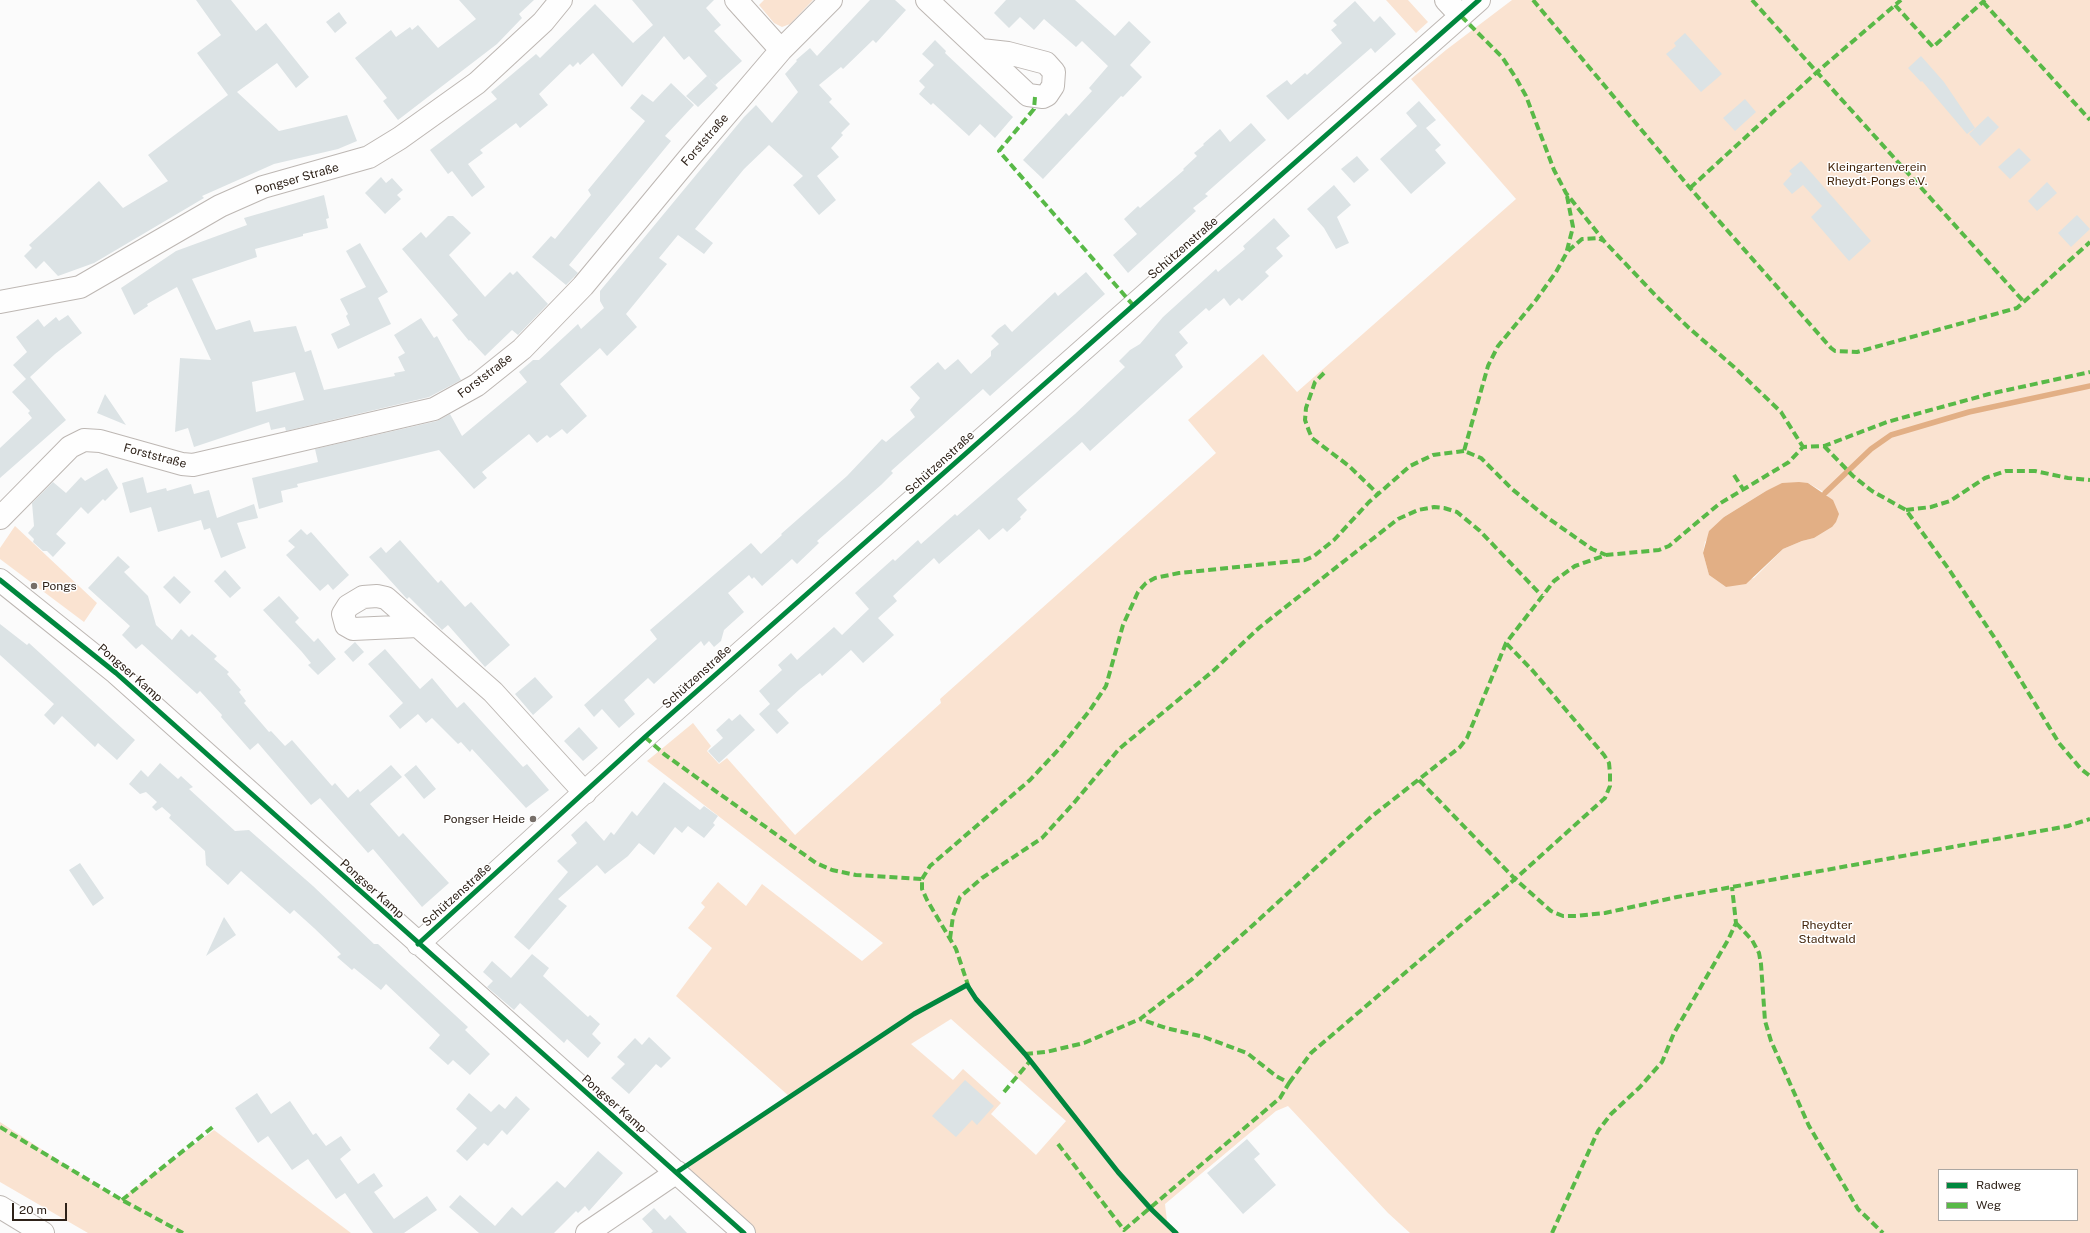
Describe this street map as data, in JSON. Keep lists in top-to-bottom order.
{
  "streets": {
    "main road": [
      "Forststraße",
      "Pongser Straße",
      "Schützenstraße",
      "Pongser Kamp"
    ]
  },
  "crossings": [
    ["Schützenstraße", "Pongser Kamp"]
  ],
  "parks": ["Kleingartenverein Rheydt-Pongs e.V.", "Rheydter Stadtwald"],
  "places": ["Pongs", "Pongser Heide"],
  "legend": ["Radweg", "Weg"],
  "scale_bar": "20 m"
}
